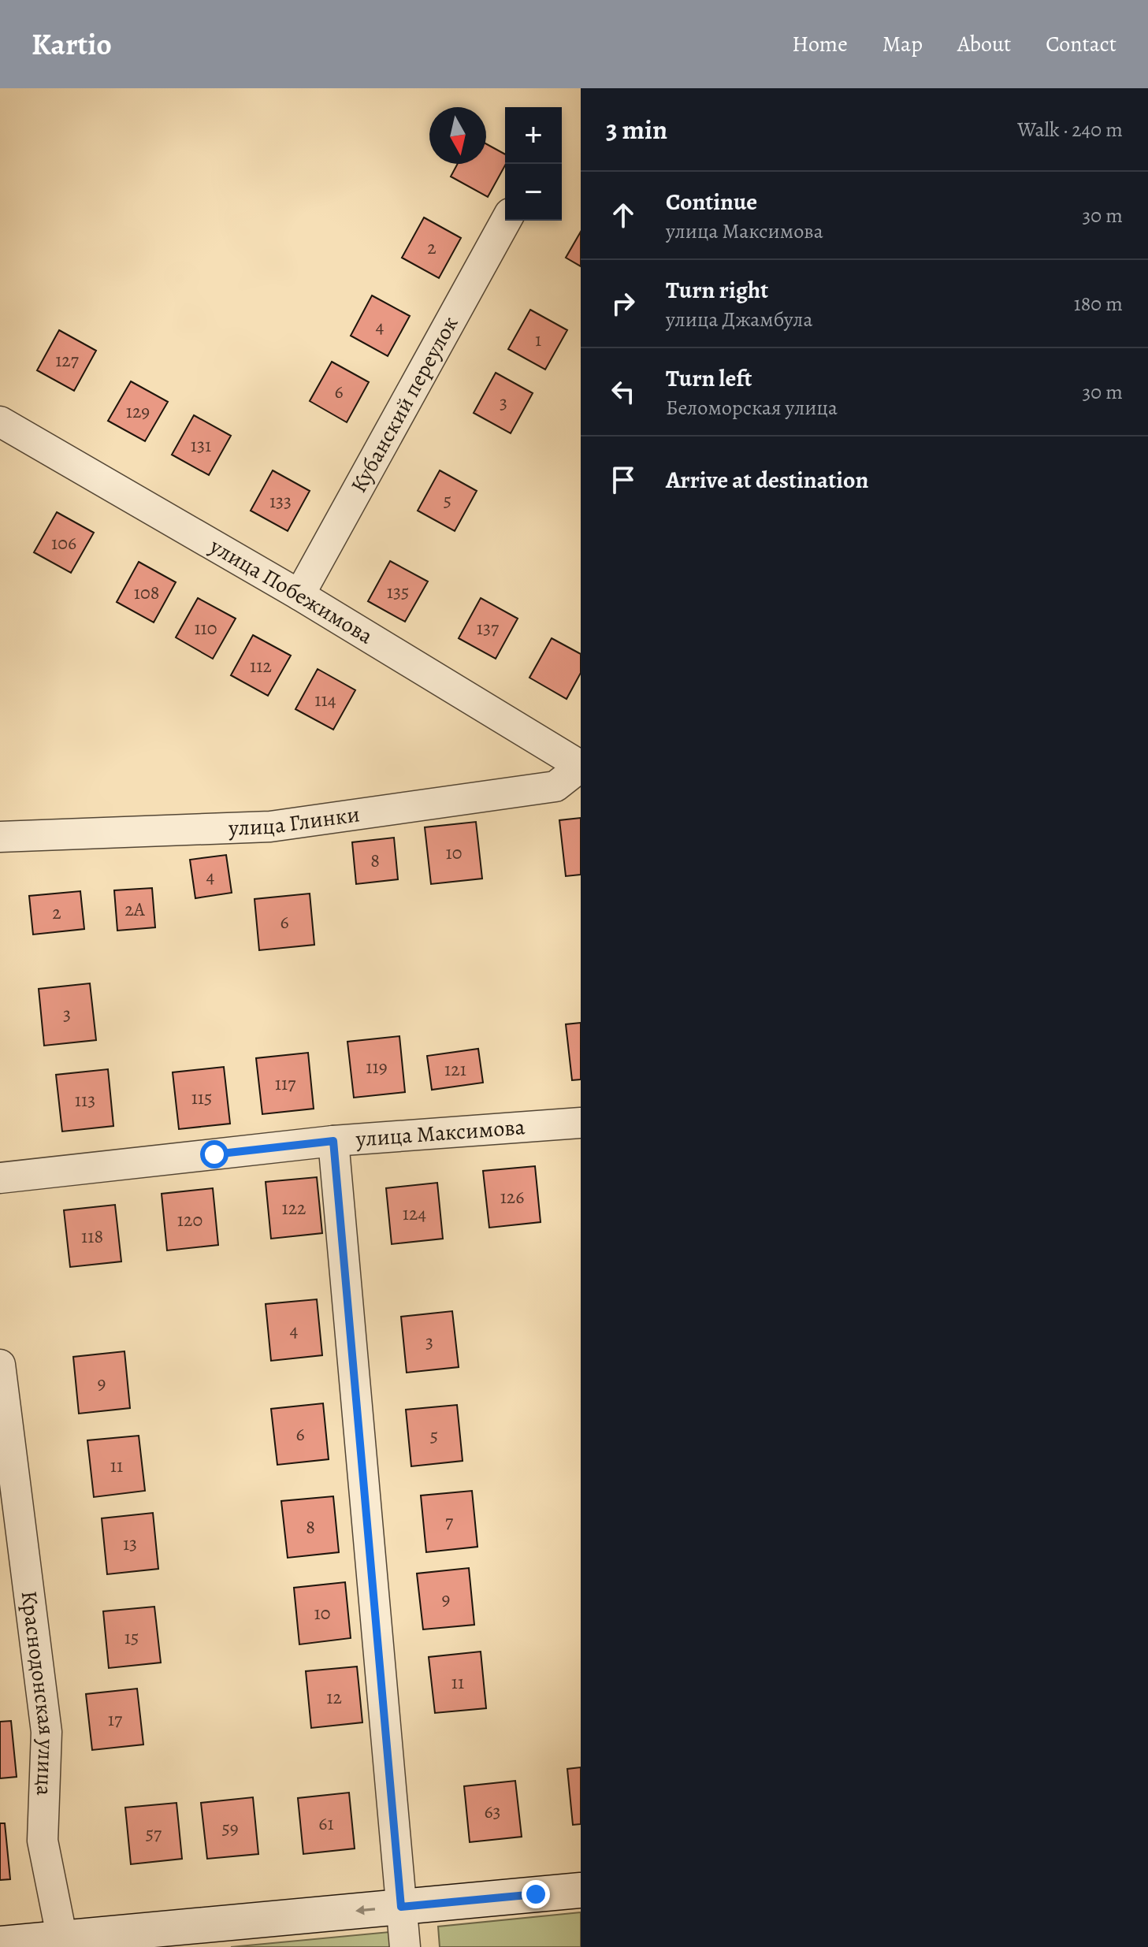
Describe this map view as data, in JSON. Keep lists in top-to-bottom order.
{
  "streets": {
    "street": [
      "Кубанский переулок",
      "улица Побежимова",
      "улица Глинки",
      "улица Максимова",
      "Краснодонская улица"
    ]
  },
  "crossings": [
    ["Кубанский переулок", "улица Побежимова"],
    ["улица Побежимова", "улица Глинки"]
  ],
  "house_numbers": [
    "2",
    "4",
    "1",
    "127",
    "6",
    "3",
    "129",
    "131",
    "5",
    "133",
    "106",
    "135",
    "108",
    "110",
    "137",
    "112",
    "114",
    "10",
    "8",
    "4",
    "2А",
    "2",
    "6",
    "3",
    "119",
    "121",
    "117",
    "115",
    "113",
    "126",
    "122",
    "124",
    "120",
    "118",
    "4",
    "3",
    "9",
    "6",
    "5",
    "11",
    "7",
    "8",
    "13",
    "9",
    "10",
    "15",
    "11",
    "12",
    "17",
    "63",
    "61",
    "59",
    "57"
  ],
  "north": "bottom",
  "page": {
    "header": "Kartio",
    "nav": [
      "Home",
      "Map",
      "About",
      "Contact"
    ],
    "heading": ["3 min", "Walk · 240 m"],
    "map_buttons": ["+", "−"],
    "list": [
      ["Continue", "улица Максимова", "30 m"],
      ["Turn right", "улица Джамбула", "180 m"],
      ["Turn left", "Беломорская улица", "30 m"],
      "Arrive at destination"
    ]
  }
}
